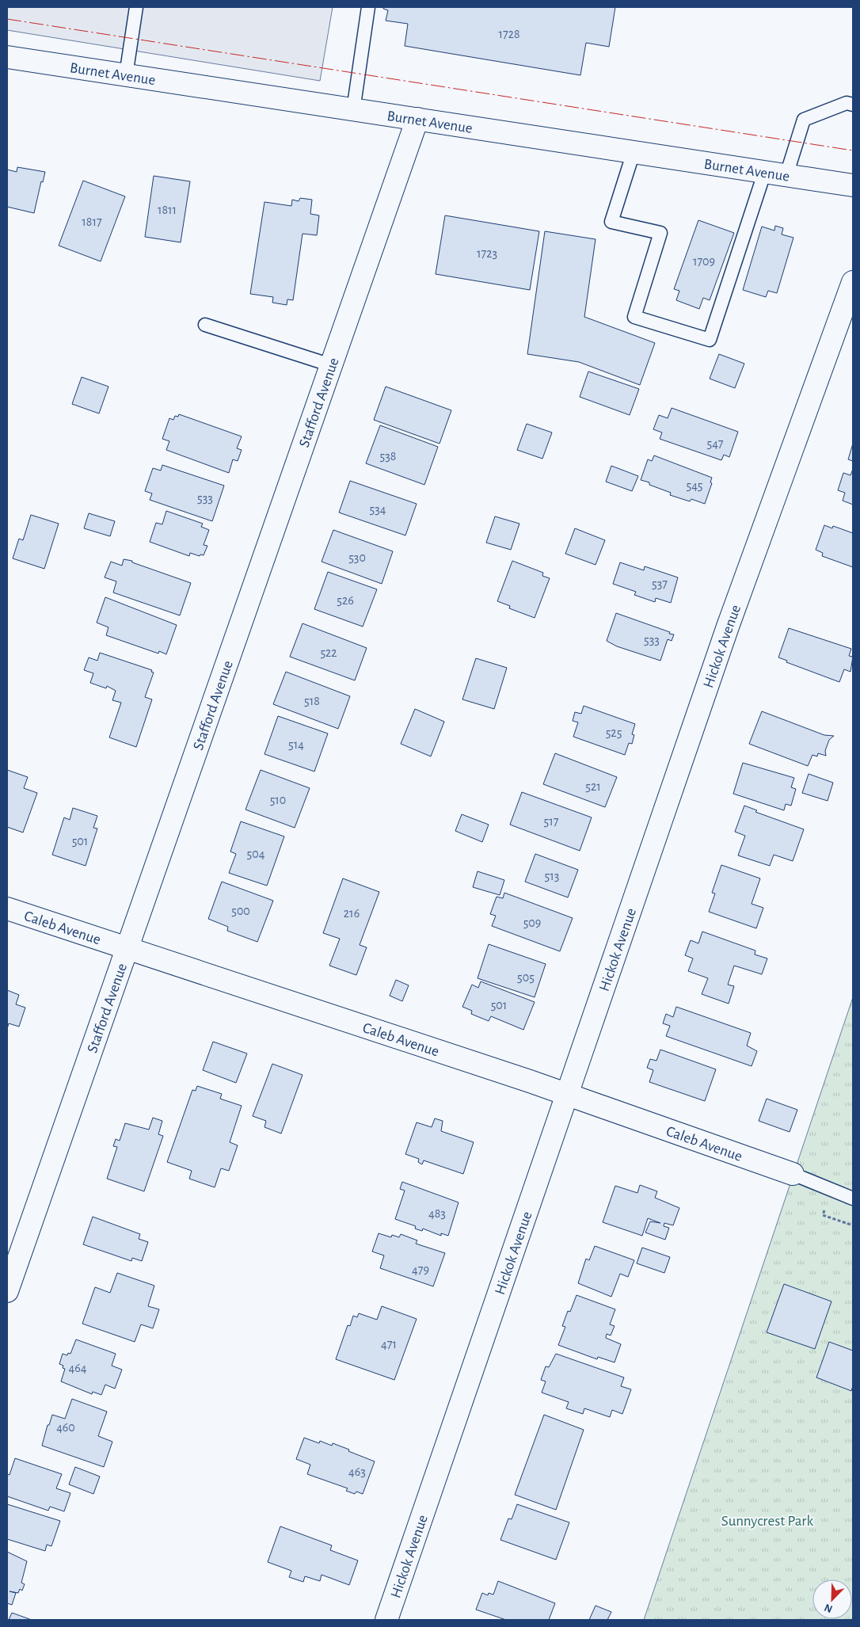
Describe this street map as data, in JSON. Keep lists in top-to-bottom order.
{
  "streets": {
    "street": [
      "Burnet Avenue",
      "Stafford Avenue",
      "Hickok Avenue",
      "Caleb Avenue"
    ]
  },
  "crossings": [
    ["Burnet Avenue", "Stafford Avenue"],
    ["Stafford Avenue", "Caleb Avenue"],
    ["Hickok Avenue", "Caleb Avenue"]
  ],
  "parks": ["Sunnycrest Park"],
  "house_numbers": [
    "1728",
    "1811",
    "1817",
    "1723",
    "1709",
    "547",
    "538",
    "545",
    "533",
    "534",
    "530",
    "537",
    "526",
    "533",
    "522",
    "518",
    "525",
    "514",
    "521",
    "510",
    "517",
    "501",
    "504",
    "513",
    "500",
    "216",
    "509",
    "505",
    "501",
    "483",
    "479",
    "471",
    "464",
    "460",
    "463"
  ],
  "north": "bottom left"
}
